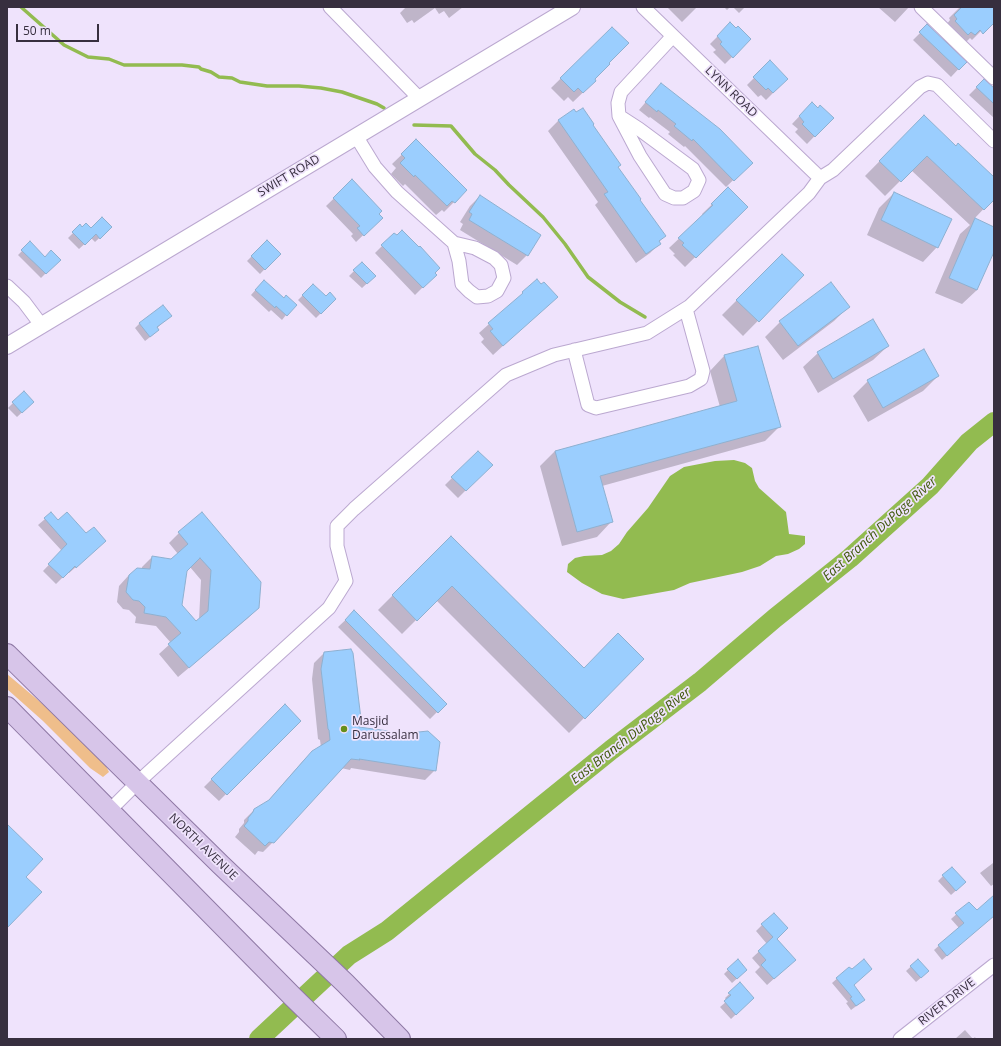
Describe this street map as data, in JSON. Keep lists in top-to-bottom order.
{
  "streets": {
    "main road": ["NORTH AVENUE"],
    "street": ["LYNN ROAD", "SWIFT ROAD", "RIVER DRIVE"]
  },
  "water": ["East Branch DuPage River"],
  "places": ["Masjid Darussalam"],
  "scale_bar": "50 m"
}
